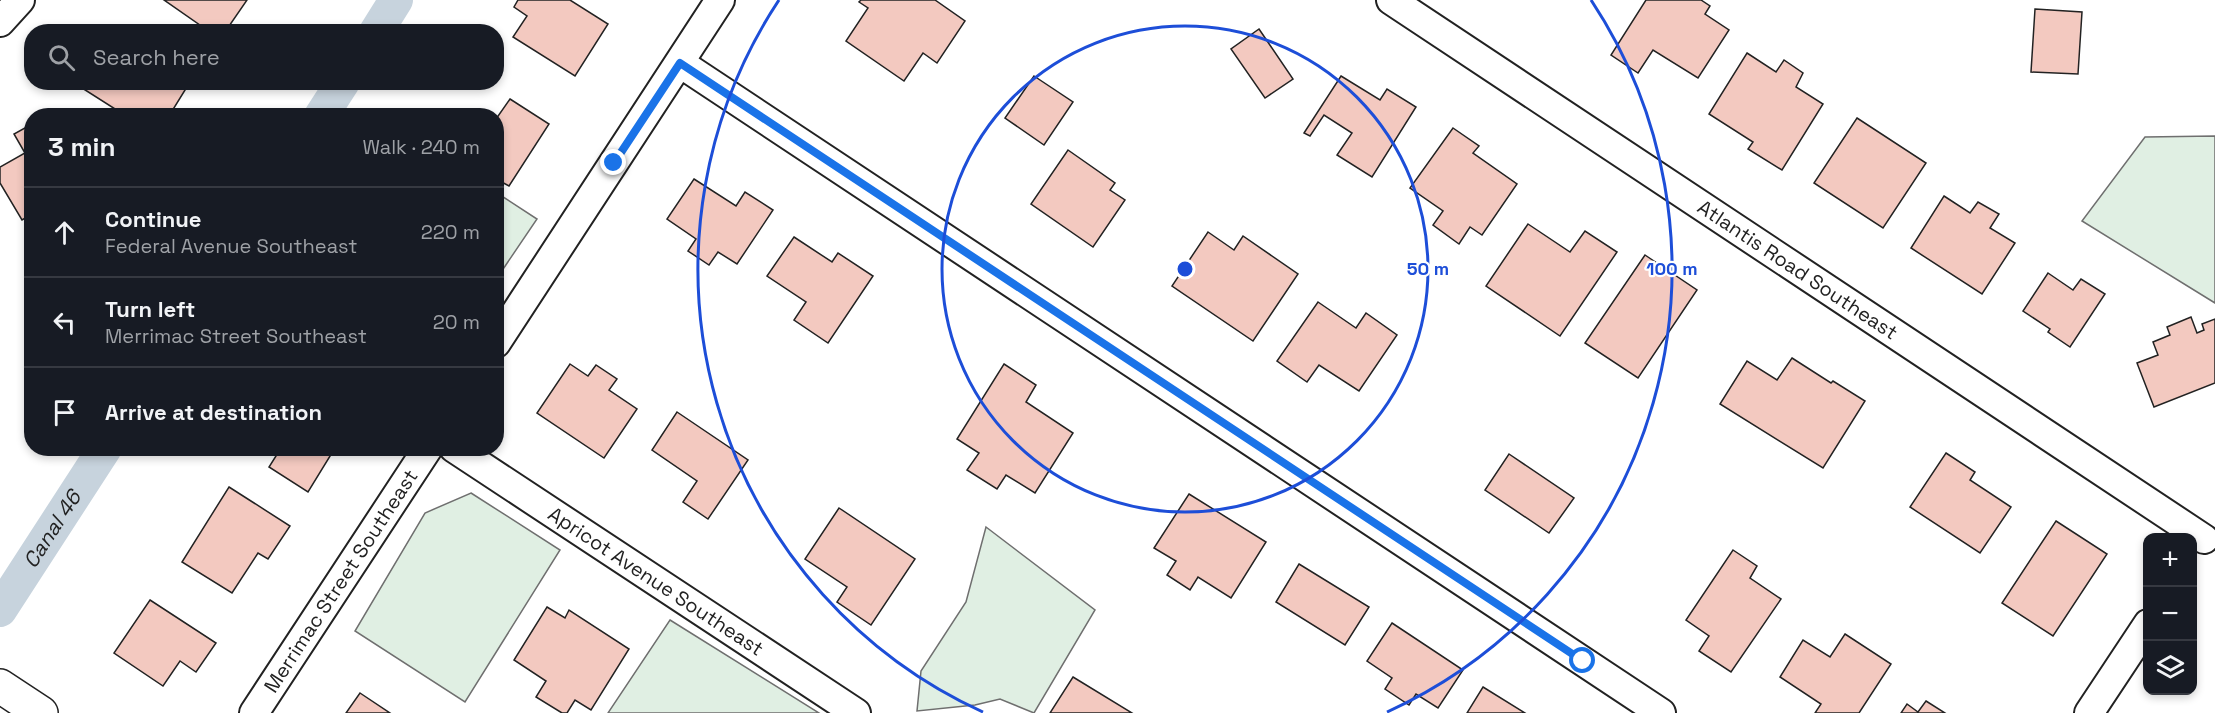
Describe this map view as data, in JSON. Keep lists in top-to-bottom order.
{
  "streets": {
    "street": ["Atlantis Road Southeast", "Merrimac Street Southeast", "Apricot Avenue Southeast"]
  },
  "water": ["Canal 46"],
  "page": {
    "search": "Search here",
    "heading": ["3 min", "Walk · 240 m"],
    "list": [
      ["Continue", "Federal Avenue Southeast", "220 m"],
      ["Turn left", "Merrimac Street Southeast", "20 m"],
      "Arrive at destination"
    ],
    "map_buttons": ["+", "−"]
  },
  "rings": ["50 m", "100 m"]
}
